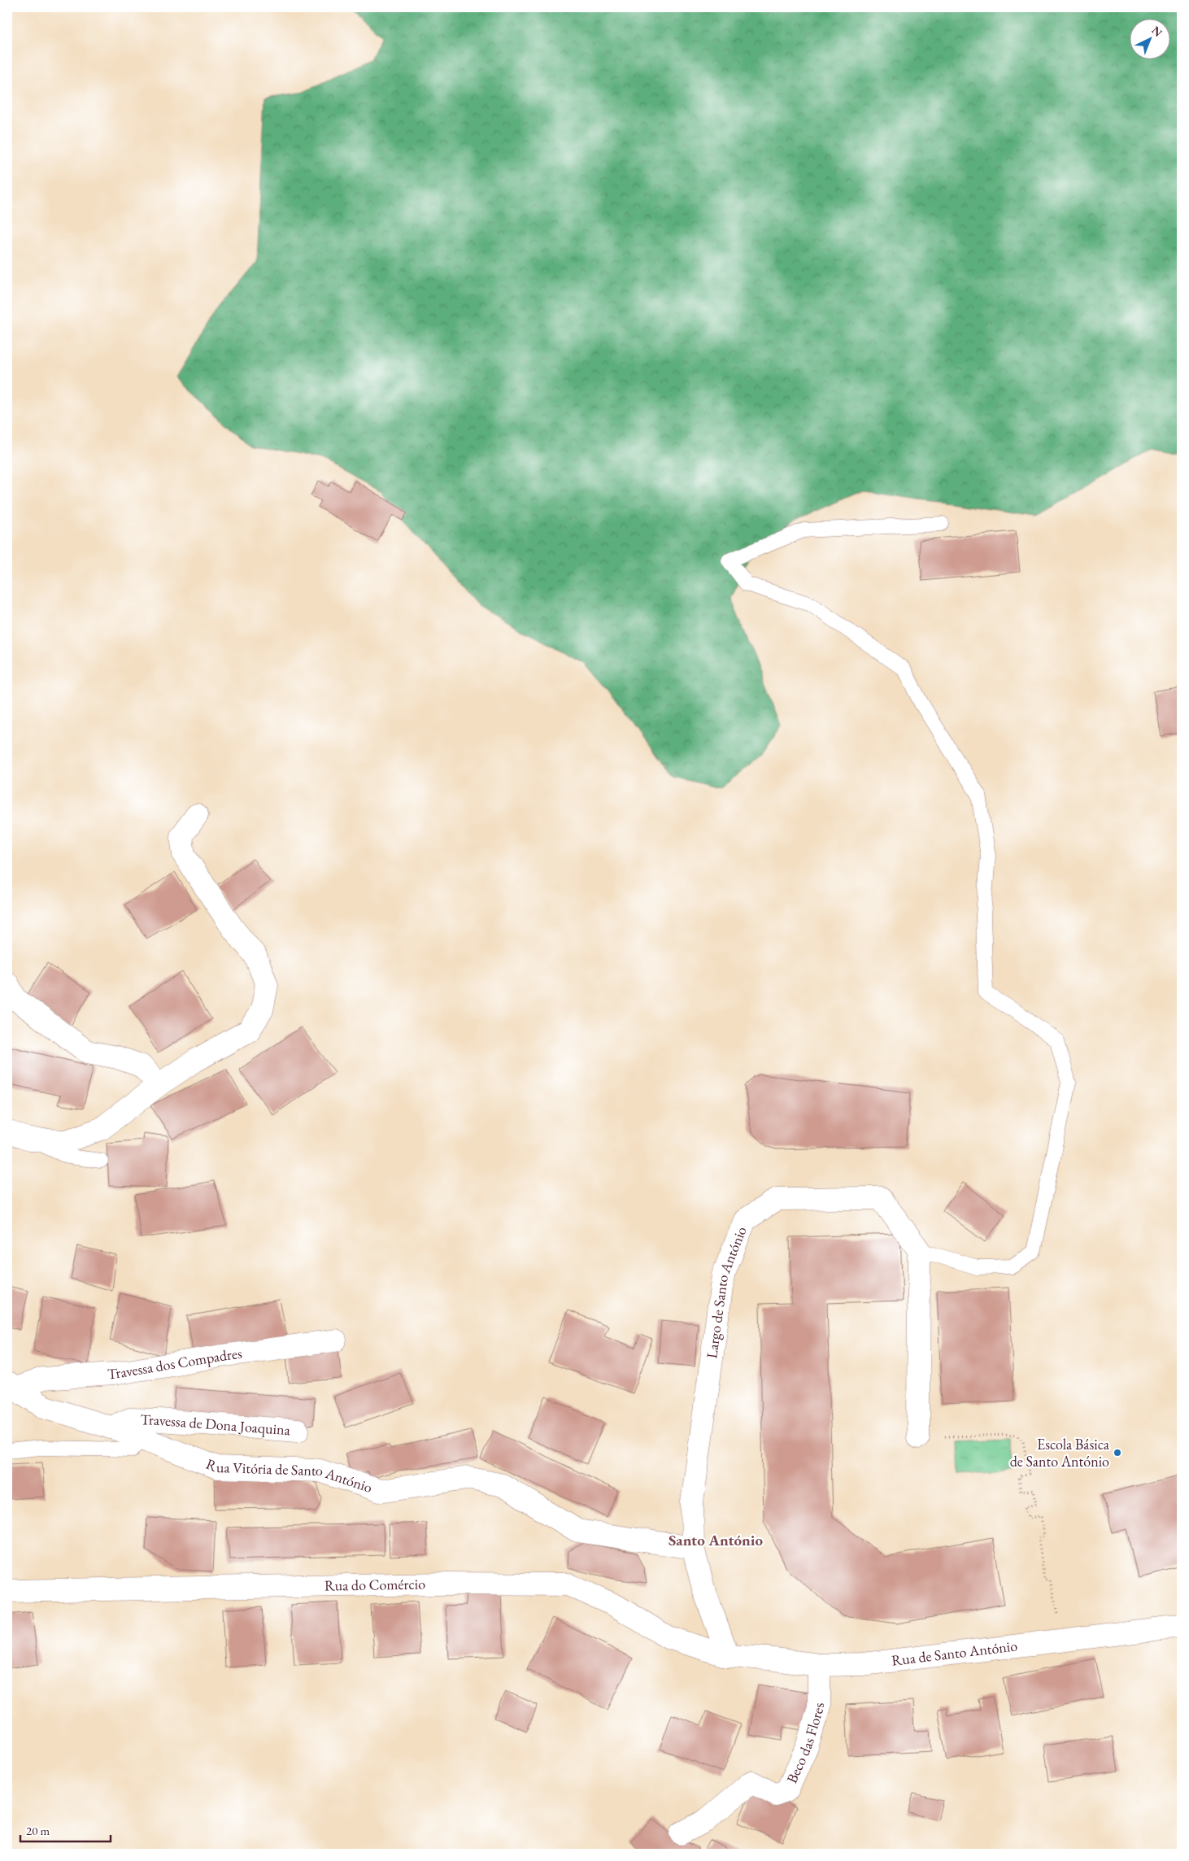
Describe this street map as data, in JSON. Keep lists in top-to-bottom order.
{
  "streets": {
    "street": [
      "Largo de Santo António",
      "Travessa dos Compadres",
      "Travessa de Dona Joaquina",
      "Rua Vitória de Santo António",
      "Rua do Comércio",
      "Rua de Santo António",
      "Beco das Flores"
    ]
  },
  "crossings": [
    ["Largo de Santo António", "Rua Vitória de Santo António"],
    ["Largo de Santo António", "Rua do Comércio"],
    ["Largo de Santo António", "Rua de Santo António"],
    ["Travessa dos Compadres", "Rua Vitória de Santo António"],
    ["Travessa de Dona Joaquina", "Rua Vitória de Santo António"],
    ["Rua do Comércio", "Rua de Santo António"],
    ["Rua de Santo António", "Beco das Flores"]
  ],
  "districts": ["Santo António"],
  "places": ["Escola Básica de Santo António"],
  "scale_bar": "20 m",
  "north": "top right"
}
